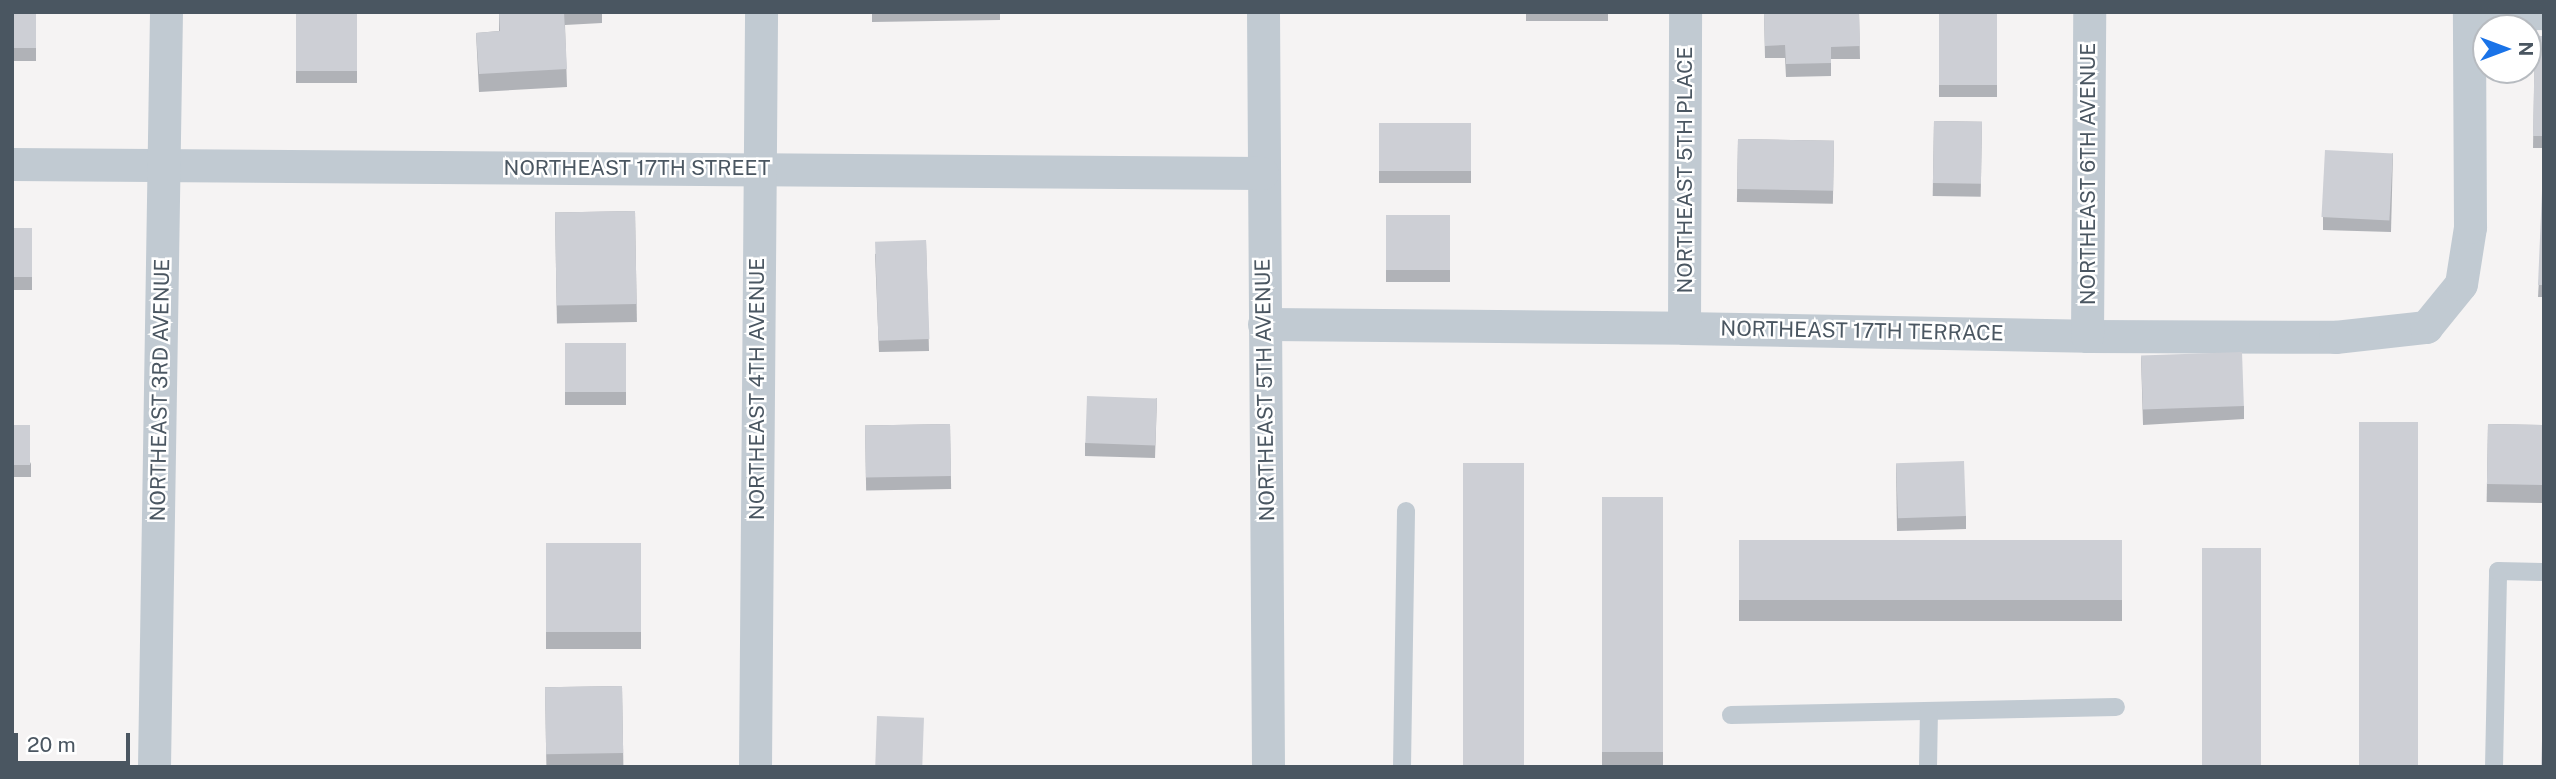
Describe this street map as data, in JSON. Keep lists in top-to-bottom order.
{
  "streets": {
    "street": [
      "NORTHEAST 17TH STREET",
      "NORTHEAST 5TH PLACE",
      "NORTHEAST 6TH AVENUE",
      "NORTHEAST 17TH TERRACE",
      "NORTHEAST 4TH AVENUE",
      "NORTHEAST 3RD AVENUE",
      "NORTHEAST 5TH AVENUE"
    ]
  },
  "crossings": [
    ["NORTHEAST 17TH STREET", "NORTHEAST 4TH AVENUE"],
    ["NORTHEAST 17TH STREET", "NORTHEAST 3RD AVENUE"],
    ["NORTHEAST 17TH STREET", "NORTHEAST 5TH AVENUE"],
    ["NORTHEAST 5TH PLACE", "NORTHEAST 17TH TERRACE"],
    ["NORTHEAST 6TH AVENUE", "NORTHEAST 17TH TERRACE"],
    ["NORTHEAST 17TH TERRACE", "NORTHEAST 5TH AVENUE"]
  ],
  "scale_bar": "20 m",
  "north": "right"
}
